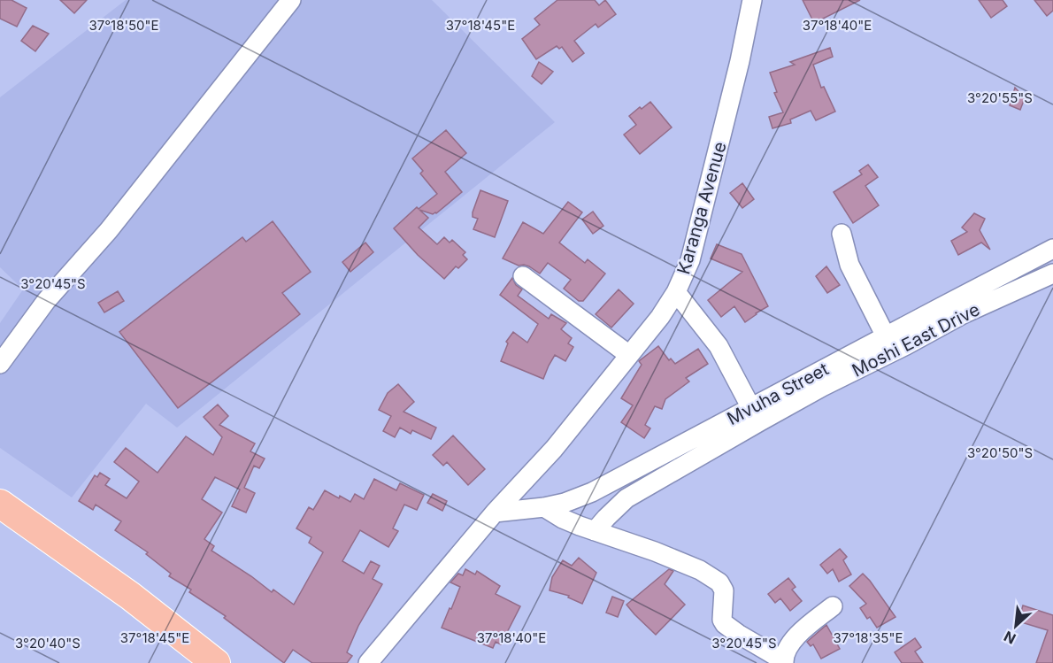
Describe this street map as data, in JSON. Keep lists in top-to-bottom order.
{
  "streets": {
    "street": ["Karanga Avenue", "Moshi East Drive", "Mvuha Street"]
  },
  "crossings": [
    ["Karanga Avenue", "Mvuha Street"]
  ],
  "north": "bottom left",
  "coordinates": [
    "37°18'50\"E",
    "37°18'45\"E",
    "37°18'40\"E",
    "3°20'55\"S",
    "3°20'45\"S",
    "3°20'50\"S",
    "37°18'35\"E",
    "3°20'40\"S"
  ]
}
